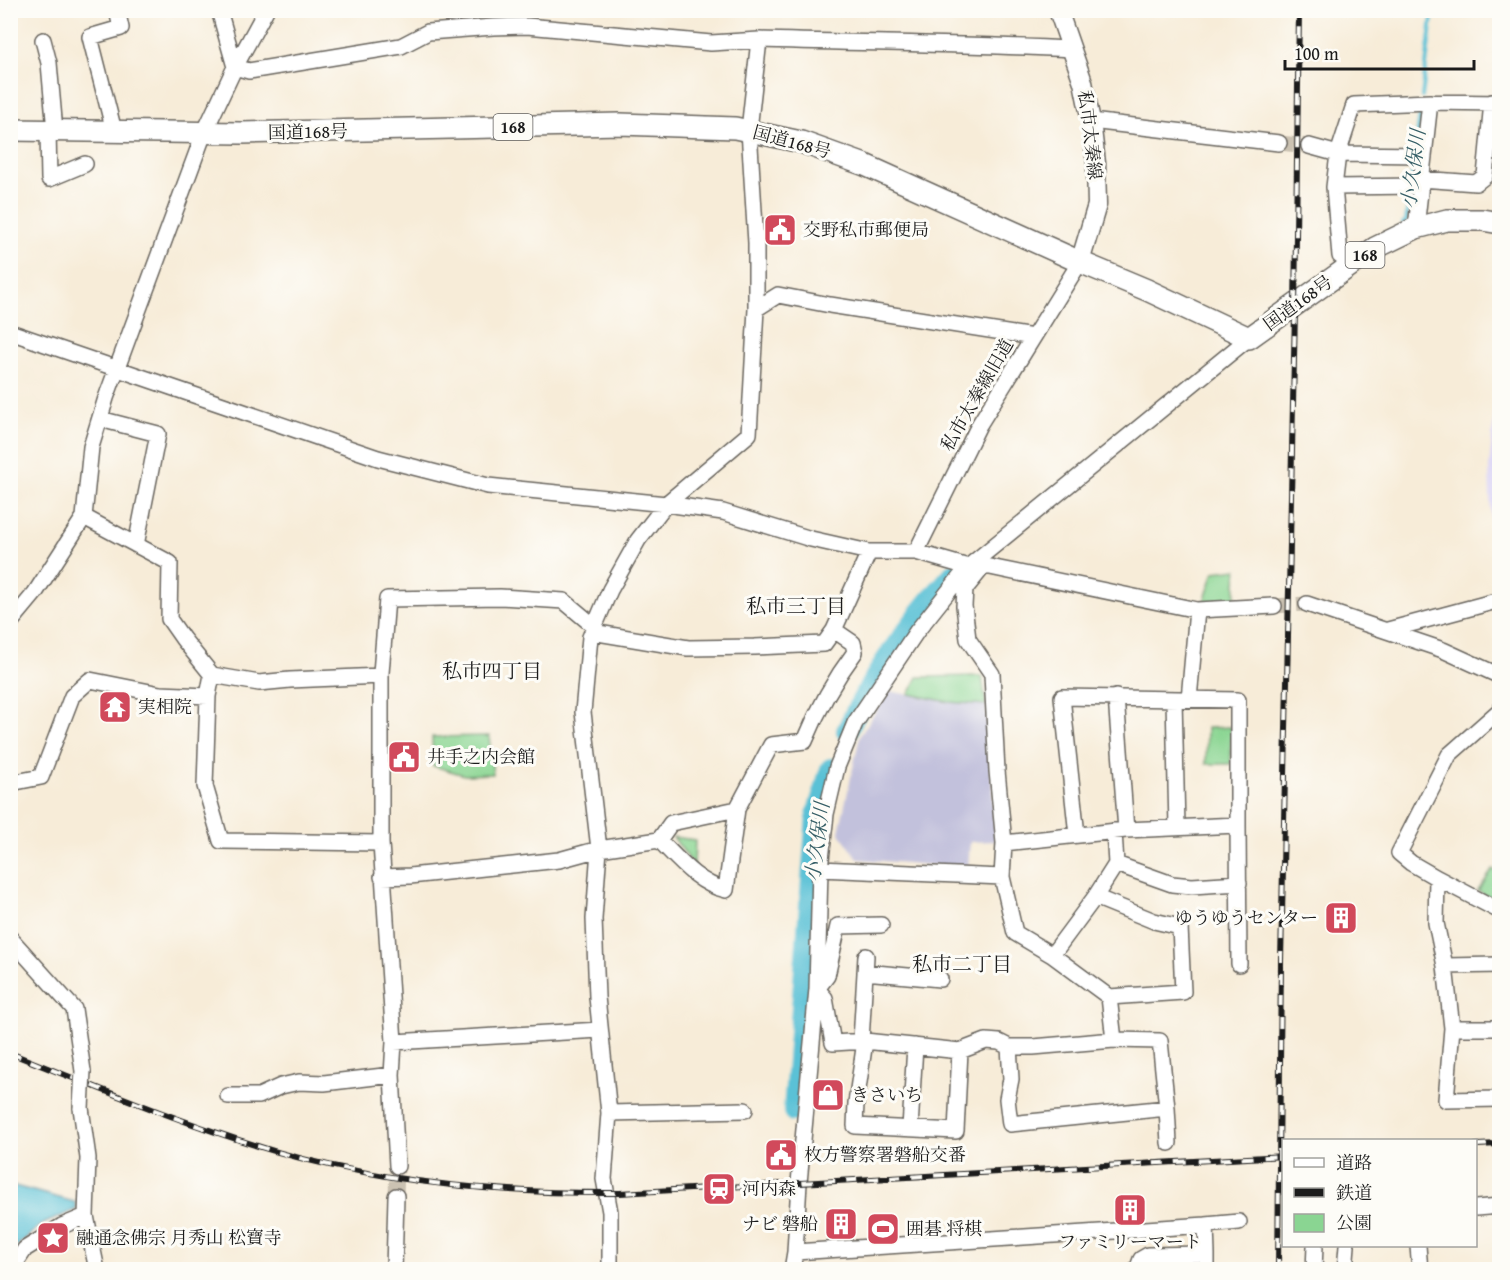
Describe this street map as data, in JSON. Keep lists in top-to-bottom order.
{
  "streets": {
    "highway": ["168", "国道168号"],
    "main road": ["私市太秦線"],
    "street": ["私市太秦線旧道"]
  },
  "crossings": [
    ["国道168号", "私市太秦線"],
    ["国道168号", "私市太秦線旧道"],
    ["私市太秦線", "私市太秦線旧道"]
  ],
  "districts": ["私市三丁目", "私市四丁目", "私市二丁目"],
  "water": ["小久保川"],
  "places": {
    "public building": ["交野私市郵便局", "井手之内会館", "枚方警察署磐船交番"],
    "temple": ["実相院"],
    "building": ["ゆうゆうセンター", "ファミリーマート", "ナビ 磐船"],
    "shop": ["きさいち"],
    "station": ["河内森"],
    "sports": ["囲碁 将棋"],
    "place": ["融通念佛宗 月秀山 松寶寺"]
  },
  "legend": ["道路", "鉄道", "公園"],
  "scale_bar": "100 m"
}
